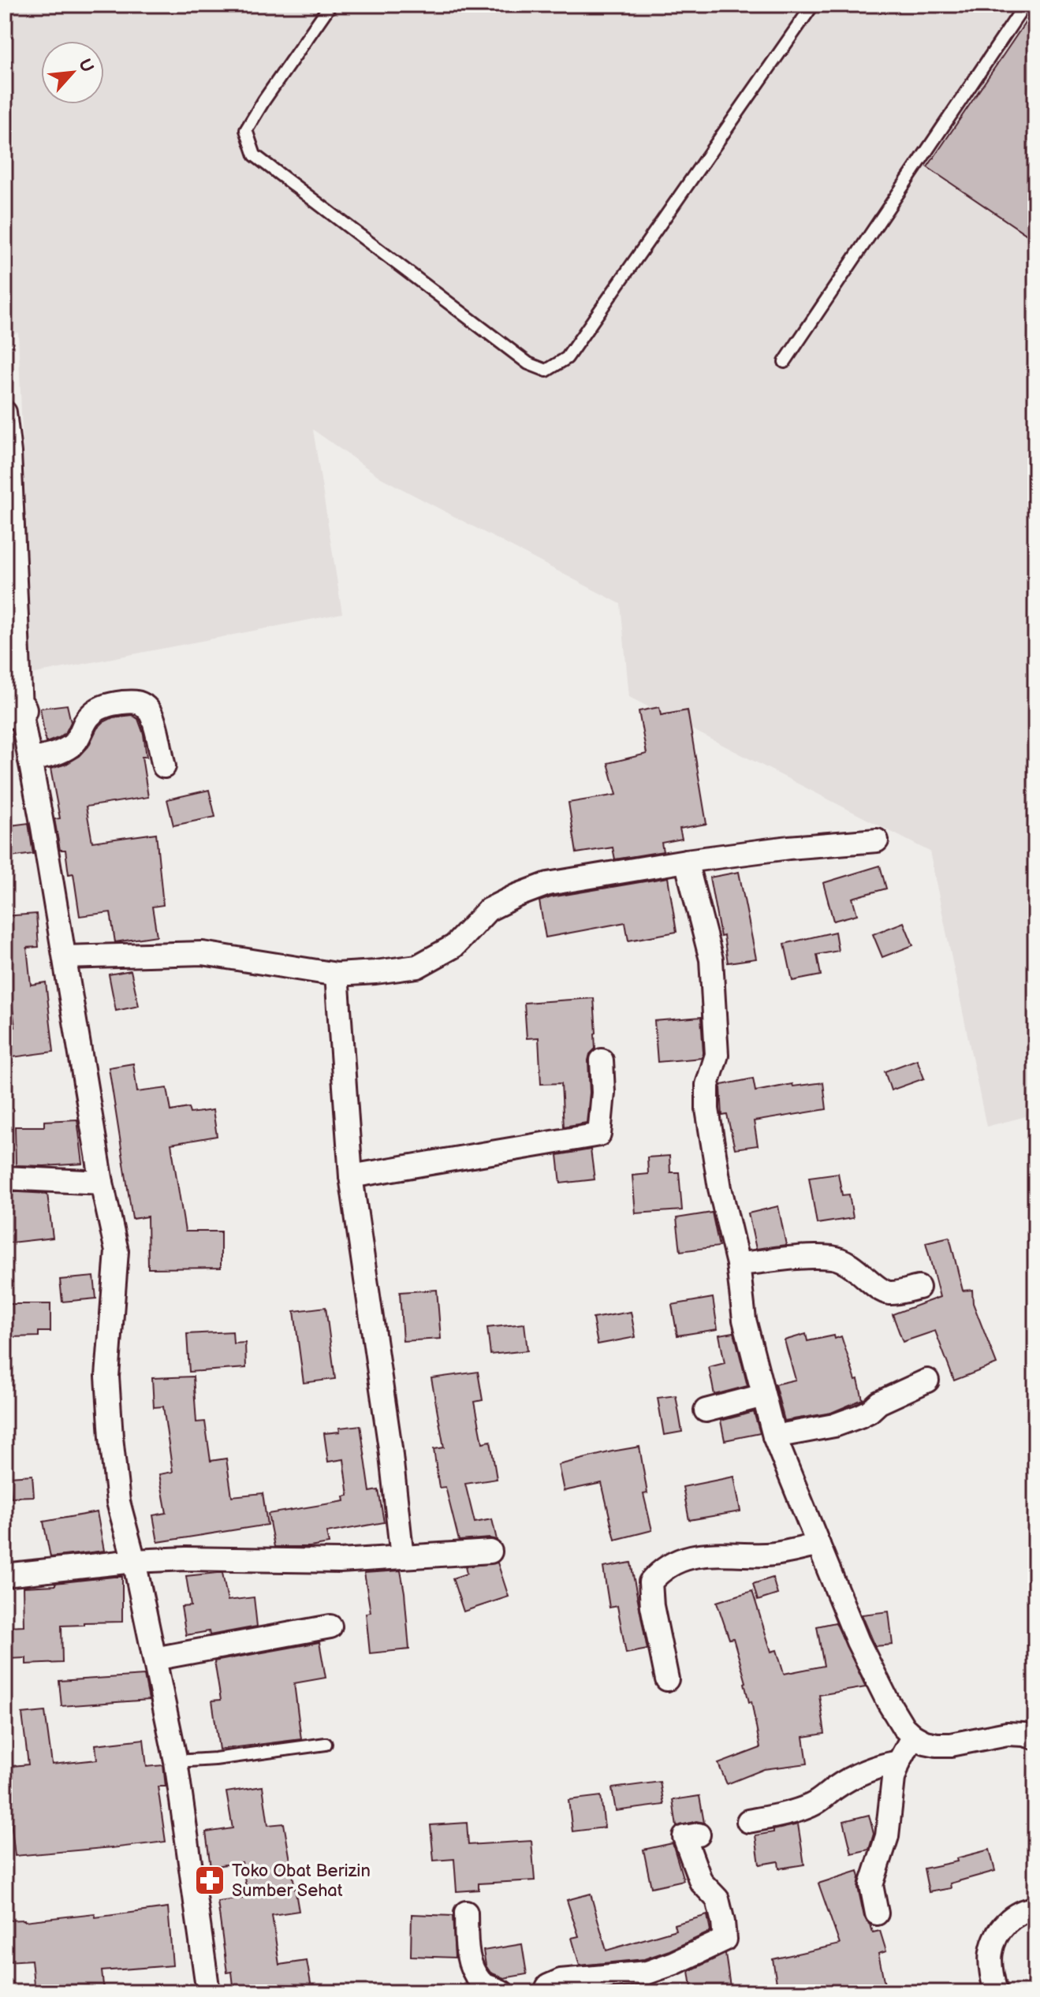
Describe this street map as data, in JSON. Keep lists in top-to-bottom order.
{
  "places": {
    "pharmacy": ["Toko Obat Berizin Sumber Sehat"]
  },
  "north": "top right"
}
